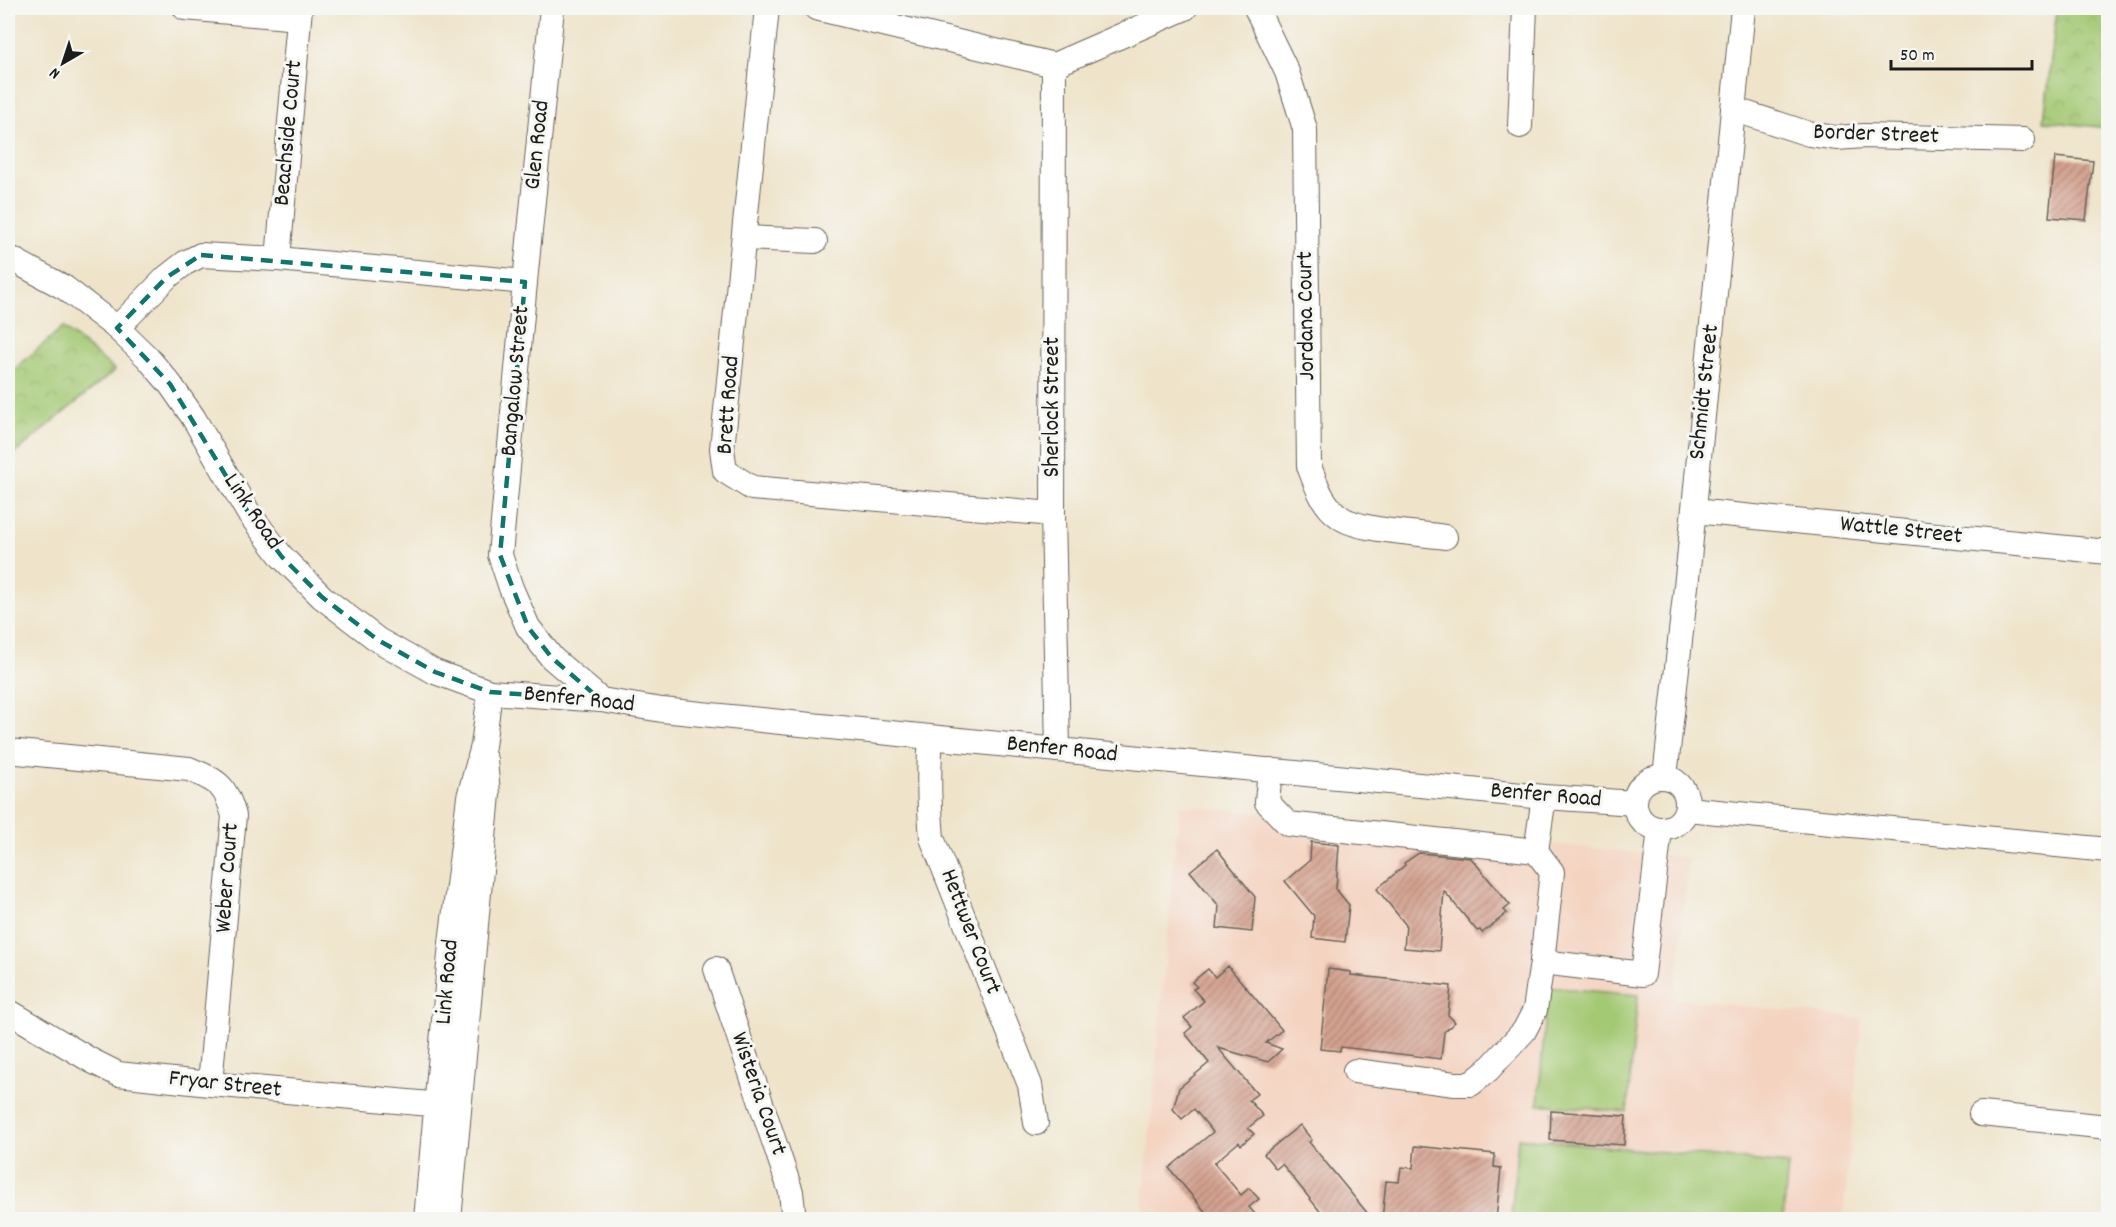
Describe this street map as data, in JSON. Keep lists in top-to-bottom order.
{
  "streets": {
    "street": [
      "Beachside Court",
      "Border Street",
      "Glen Road",
      "Jordana Court",
      "Bangalow Street",
      "Schmidt Street",
      "Brett Road",
      "Sherlock Street",
      "Link Road",
      "Wattle Street",
      "Benfer Road",
      "Weber Court",
      "Hettwer Court",
      "Fryar Street",
      "Wisteria Court"
    ]
  },
  "crossings": [
    ["Beachside Court", "Bangalow Street"],
    ["Border Street", "Schmidt Street"],
    ["Glen Road", "Bangalow Street"],
    ["Bangalow Street", "Link Road"],
    ["Bangalow Street", "Benfer Road"],
    ["Schmidt Street", "Wattle Street"],
    ["Schmidt Street", "Benfer Road"],
    ["Brett Road", "Sherlock Street"],
    ["Sherlock Street", "Benfer Road"],
    ["Link Road", "Benfer Road"],
    ["Link Road", "Fryar Street"],
    ["Benfer Road", "Hettwer Court"],
    ["Weber Court", "Fryar Street"]
  ],
  "scale_bar": "50 m",
  "north": "bottom left"
}
